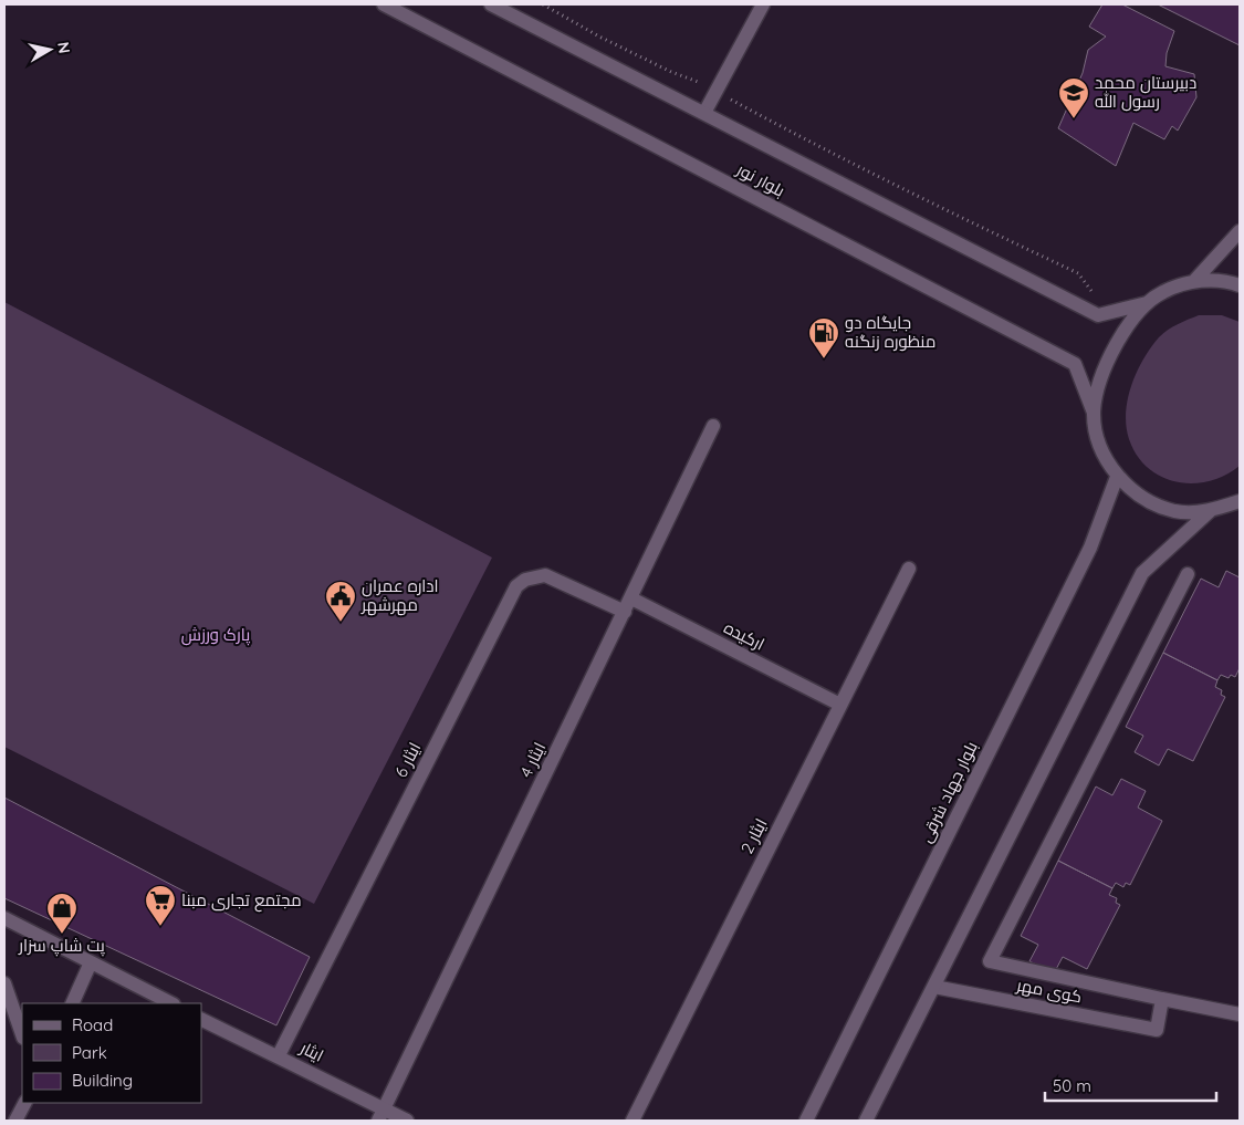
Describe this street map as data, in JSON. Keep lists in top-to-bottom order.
{
  "streets": {
    "street": [
      "بلوار نور",
      "ارکیده",
      "ایثار 6",
      "ایثار 4",
      "بلوار جهاد شرقی",
      "ایثار 2",
      "کوی مهر",
      "ایثار"
    ]
  },
  "crossings": [
    ["ارکیده", "ایثار 6"],
    ["ارکیده", "ایثار 4"],
    ["ارکیده", "ایثار 2"],
    ["ایثار 6", "ایثار 4"],
    ["ایثار 6", "ایثار"],
    ["ایثار 4", "ایثار"]
  ],
  "parks": ["پارک ورزش"],
  "places": {
    "school or university": ["دبیرستان محمد رسول الله"],
    "fuel station": ["جایگاه دو منظوره زنگنه"],
    "public building": ["اداره عمران مهرشهر"],
    "supermarket": ["مجتمع تجاری مبنا"],
    "shop": ["پت شاپ سزار"]
  },
  "legend": ["Road", "Park", "Building"],
  "scale_bar": "50 m",
  "north": "right"
}
